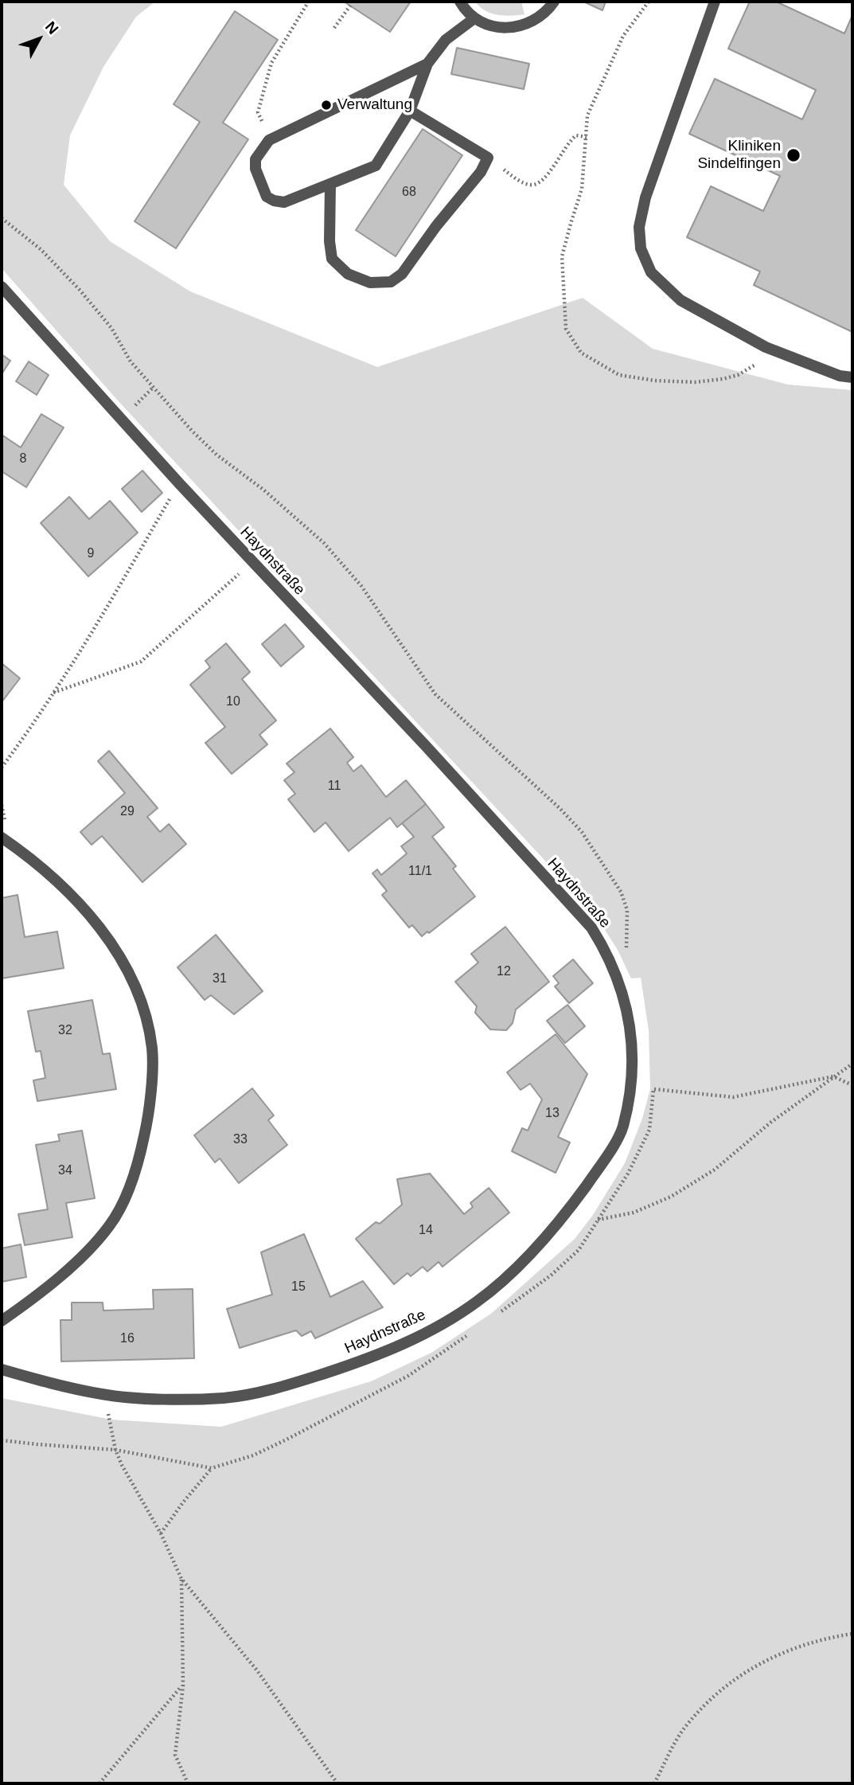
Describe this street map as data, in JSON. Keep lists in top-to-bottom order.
{
  "streets": {
    "street": ["Haydnstraße"]
  },
  "places": ["Verwaltung", "Kliniken Sindelfingen"],
  "house_numbers": [
    "68",
    "8",
    "9",
    "10",
    "11",
    "29",
    "11/1",
    "12",
    "31",
    "32",
    "13",
    "33",
    "34",
    "14",
    "15",
    "16"
  ],
  "north": "top right"
}
